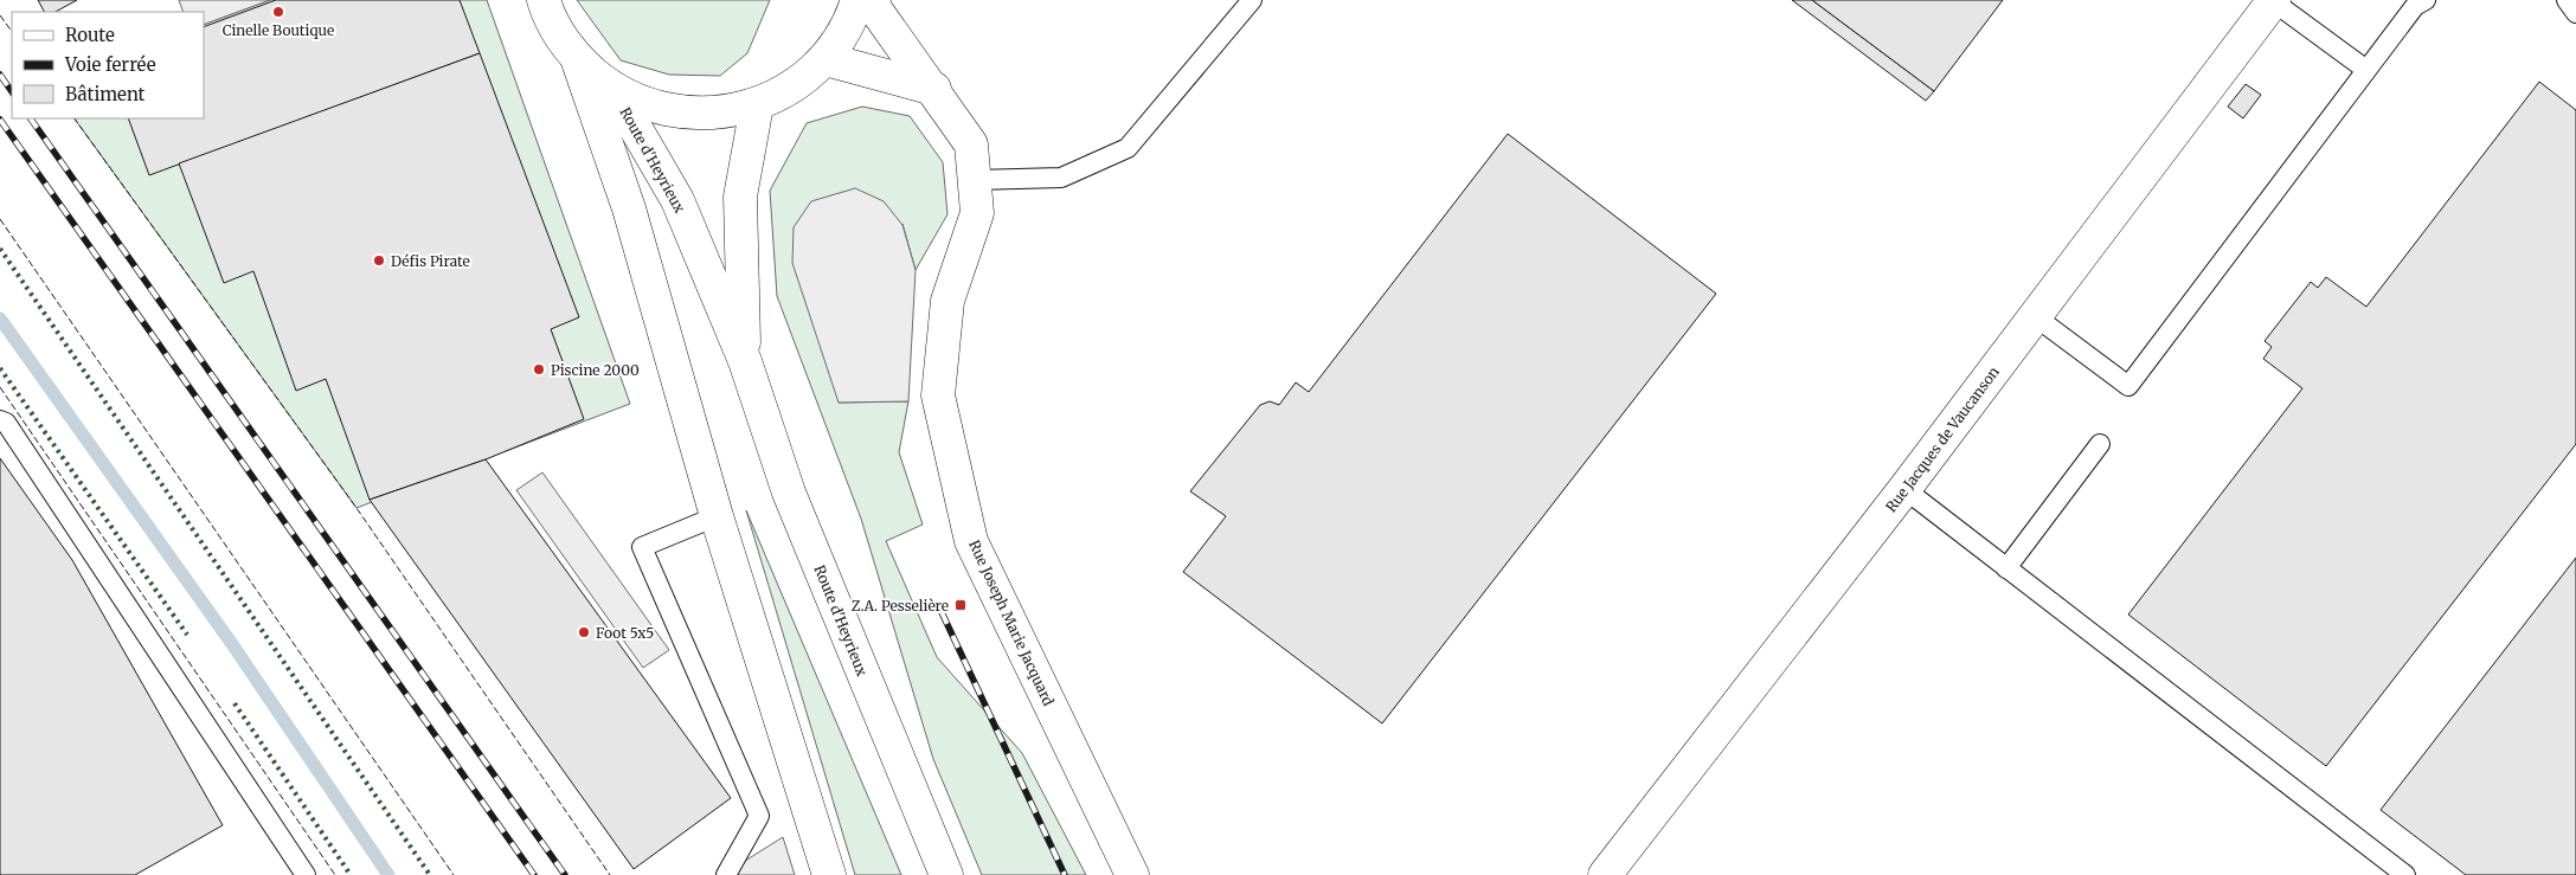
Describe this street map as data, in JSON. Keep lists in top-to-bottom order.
{
  "streets": {
    "street": ["Route d'Heyrieux", "Rue Jacques de Vaucanson", "Rue Joseph Marie Jacquard"]
  },
  "places": {
    "other": [
      "Cinelle Boutique",
      "Défis Pirate",
      "Piscine 2000",
      "Foot 5x5"
    ],
    "transit": ["Z.A. Pesselière"]
  },
  "legend": ["Route", "Voie ferrée", "Bâtiment"]
}
